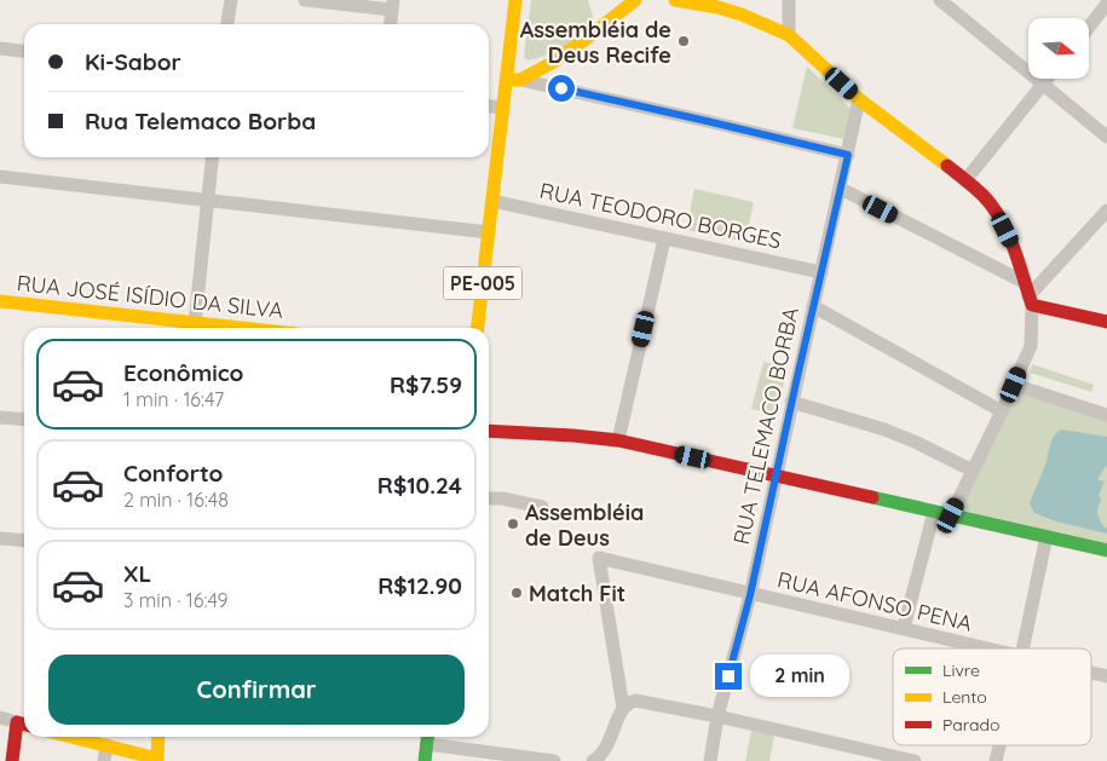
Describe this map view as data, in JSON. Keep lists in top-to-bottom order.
{
  "streets": {
    "street": [
      "RUA TEODORO BORGES",
      "PE-005",
      "RUA JOSÉ ISÍDIO DA SILVA",
      "RUA TELEMACO BORBA",
      "RUA AFONSO PENA"
    ]
  },
  "crossings": [
    ["RUA TEODORO BORGES", "PE-005"],
    ["RUA TEODORO BORGES", "RUA TELEMACO BORBA"],
    ["RUA TELEMACO BORBA", "RUA AFONSO PENA"]
  ],
  "places": ["Assembléia de Deus Recife", "Assembléia de Deus", "Match Fit"],
  "legend": ["Livre", "Lento", "Parado"],
  "north": "right",
  "page": {
    "banner": ["Ki-Sabor", "Rua Telemaco Borba"],
    "list": [
      {
        "name": "Econômico",
        "note": "1 min · 16:47",
        "value": "R$7.59"
      },
      {
        "name": "Conforto",
        "note": "2 min · 16:48",
        "value": "R$10.24"
      },
      {
        "name": "XL",
        "note": "3 min · 16:49",
        "value": "R$12.90"
      }
    ],
    "buttons": "Confirmar",
    "bubble": "2 min"
  }
}
